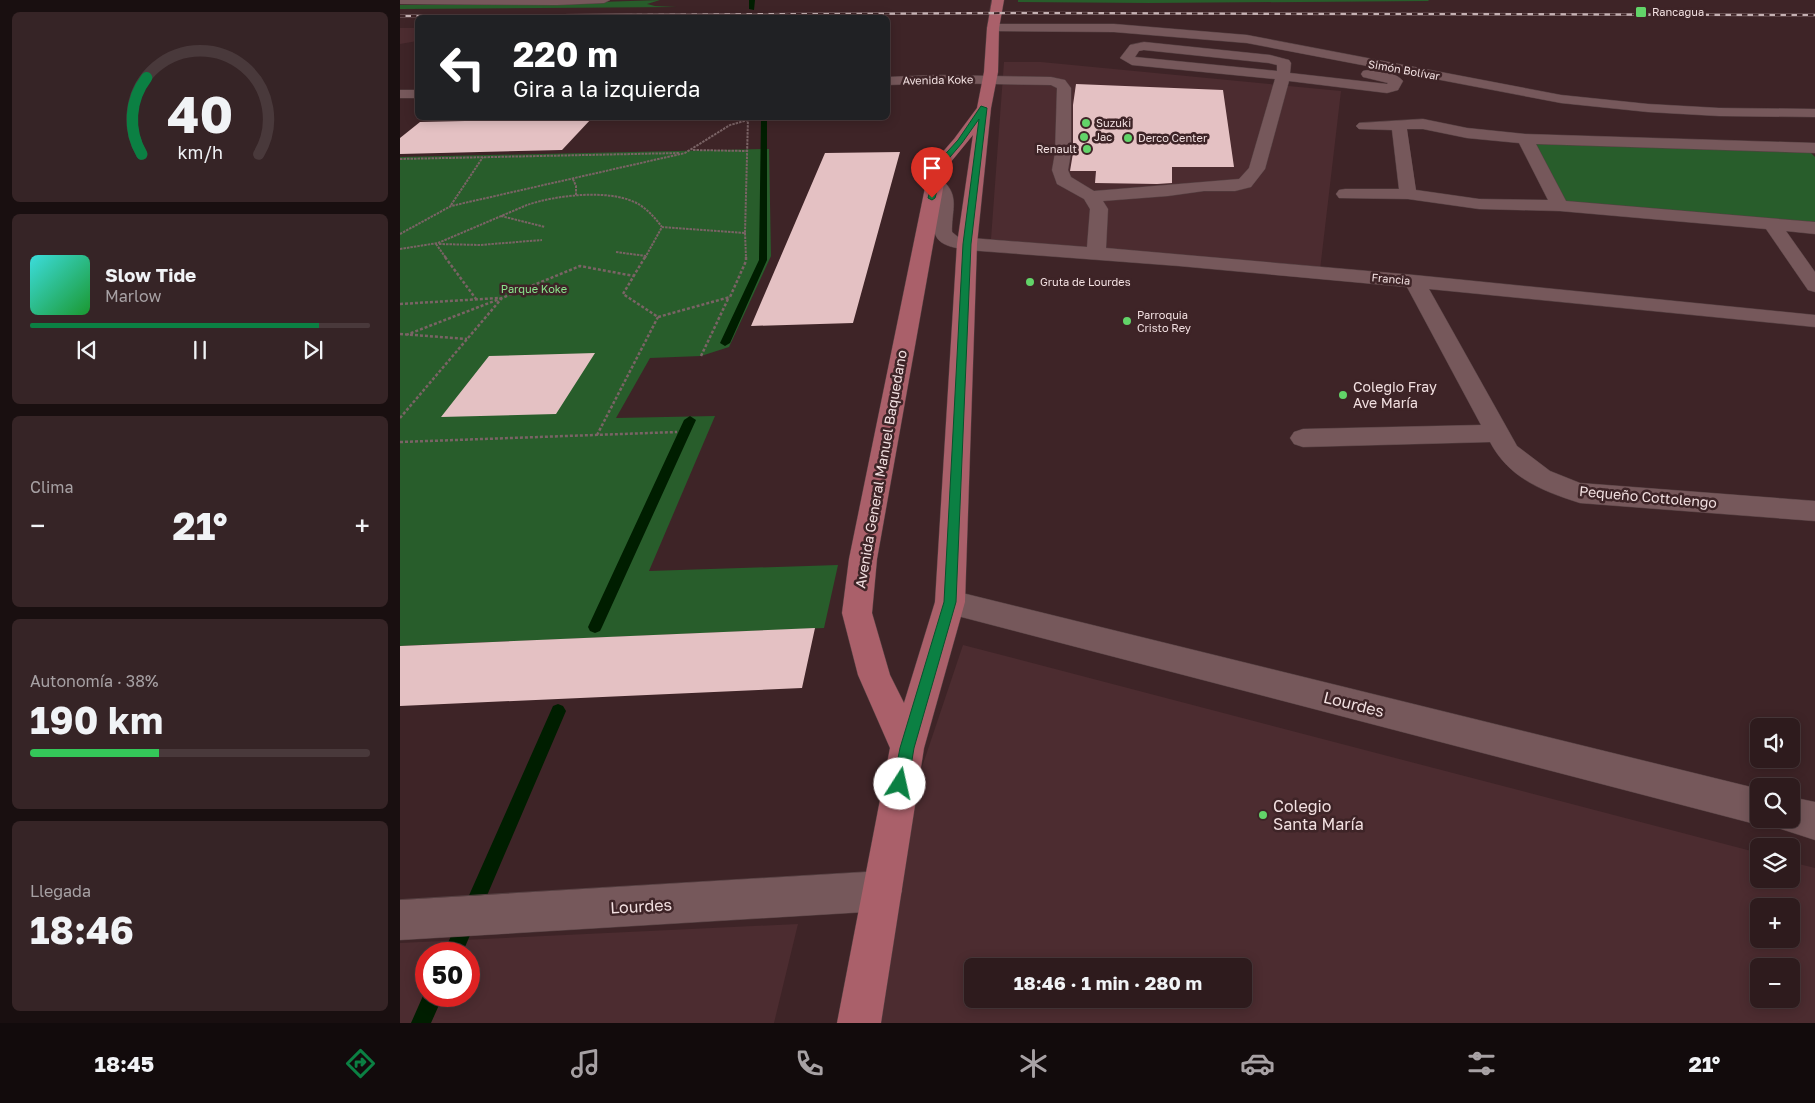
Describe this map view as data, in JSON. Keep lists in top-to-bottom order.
{
  "streets": {
    "main road": ["Avenida General Manuel Baquedano"],
    "street": [
      "Simón Bolívar",
      "Avenida Koke",
      "Francia",
      "Pequeño Cottolengo",
      "Lourdes"
    ]
  },
  "crossings": [
    ["Simón Bolívar", "Avenida General Manuel Baquedano"],
    ["Avenida Koke", "Avenida General Manuel Baquedano"],
    ["Francia", "Avenida General Manuel Baquedano"],
    ["Francia", "Pequeño Cottolengo"],
    ["Avenida General Manuel Baquedano", "Lourdes"]
  ],
  "parks": ["Parque Koke"],
  "places": {
    "transit": ["Rancagua"],
    "other": [
      "Suzuki",
      "Jac",
      "Derco Center",
      "Renault",
      "Gruta de Lourdes",
      "Parroquia Cristo Rey",
      "Colegio Fray Ave María",
      "Colegio Santa María"
    ]
  },
  "page": {
    "turn": ["220 m", "Gira a la izquierda"],
    "song": ["Slow Tide", "Marlow"],
    "tile": [
      "Clima",
      ["Autonomía · 38%", "190 km"],
      ["Llegada", "18:46"]
    ],
    "heat": ["−", "21°", "+"],
    "map_buttons": ["+", "−"],
    "limit": "50",
    "trip": "18:46 · 1 min · 280 m",
    "tabs": ["18:45", "21°"],
    "gauge": ["40", "km/h"]
  }
}
